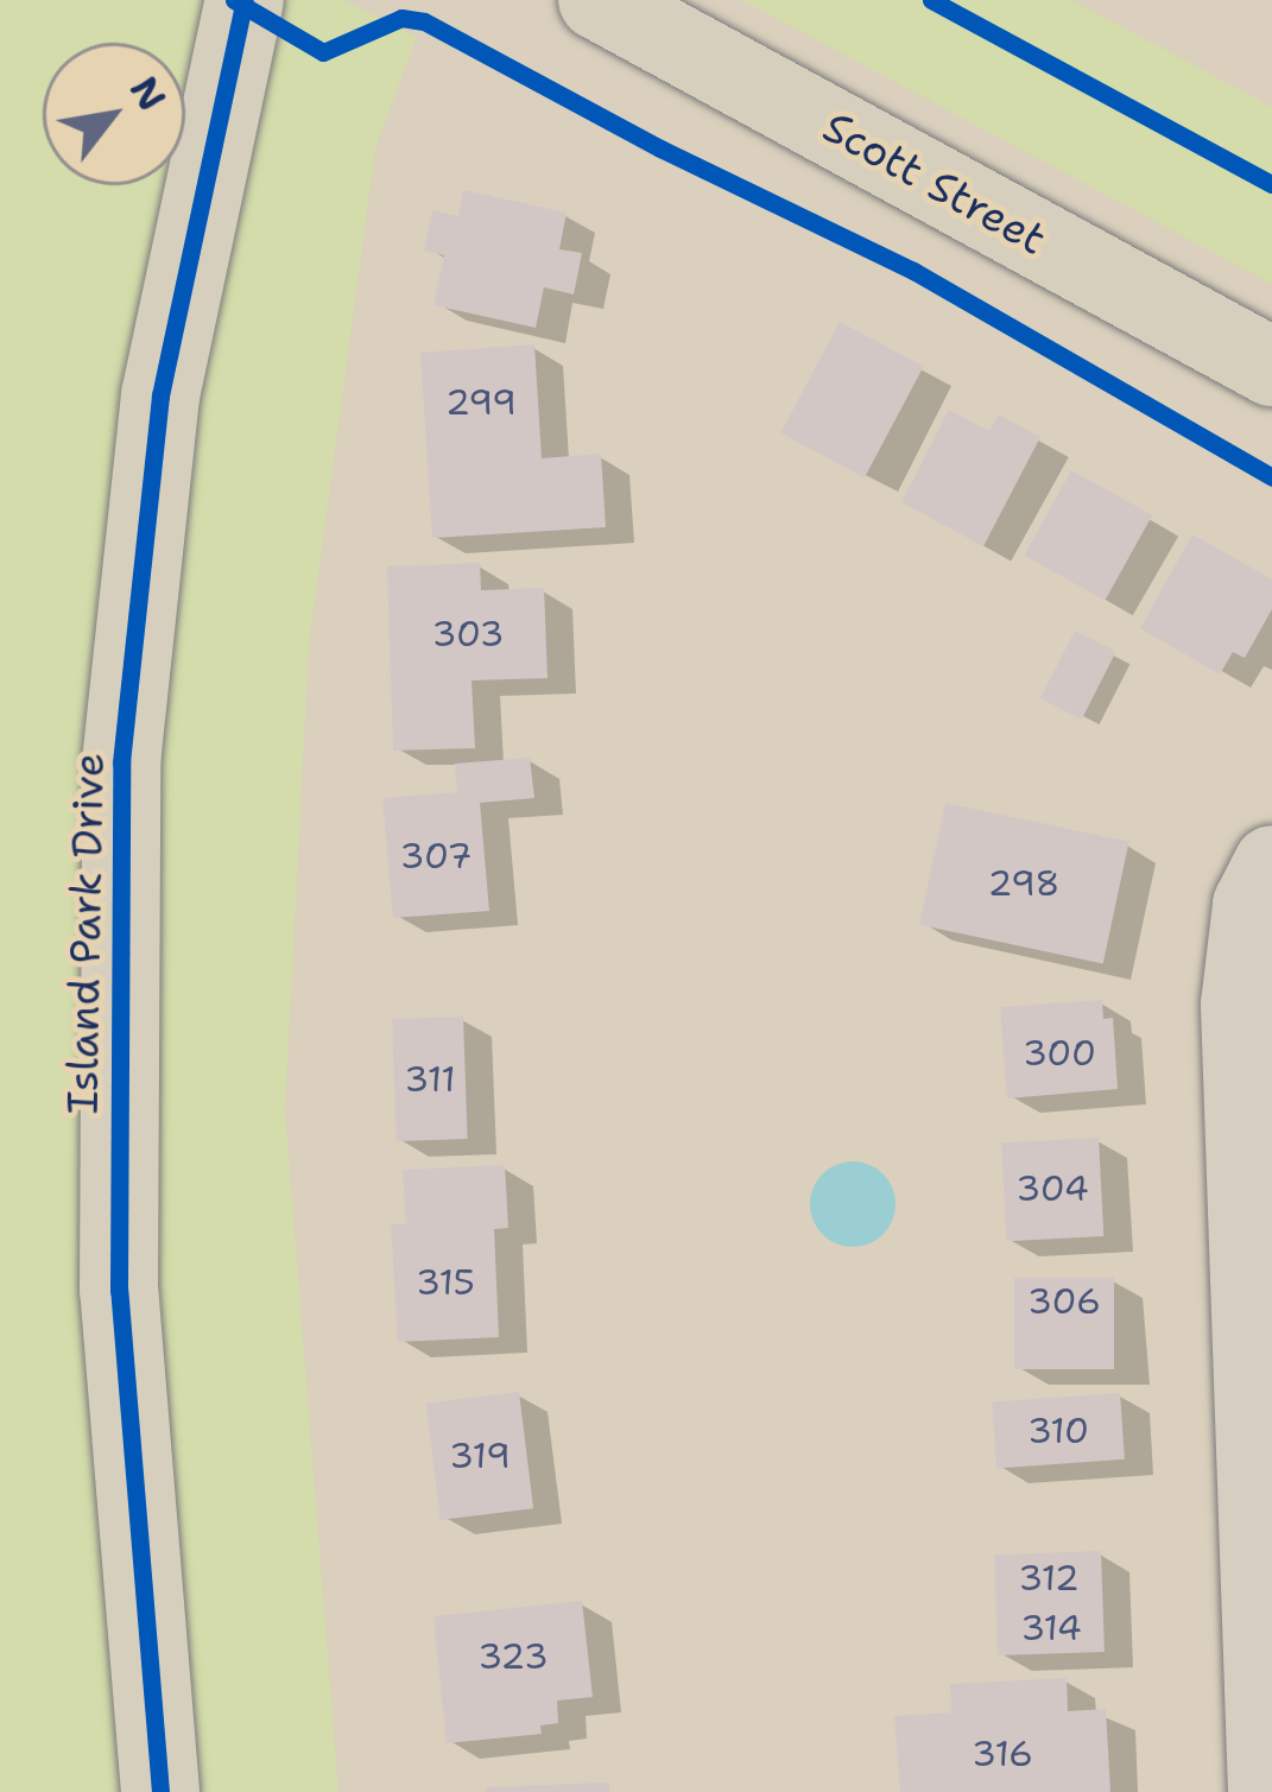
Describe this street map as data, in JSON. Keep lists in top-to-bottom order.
{
  "streets": {
    "main road": ["Scott Street", "Island Park Drive"]
  },
  "house_numbers": [
    "299",
    "303",
    "307",
    "298",
    "300",
    "311",
    "304",
    "315",
    "306",
    "310",
    "319",
    "312",
    "314",
    "323",
    "316"
  ],
  "north": "top right"
}
